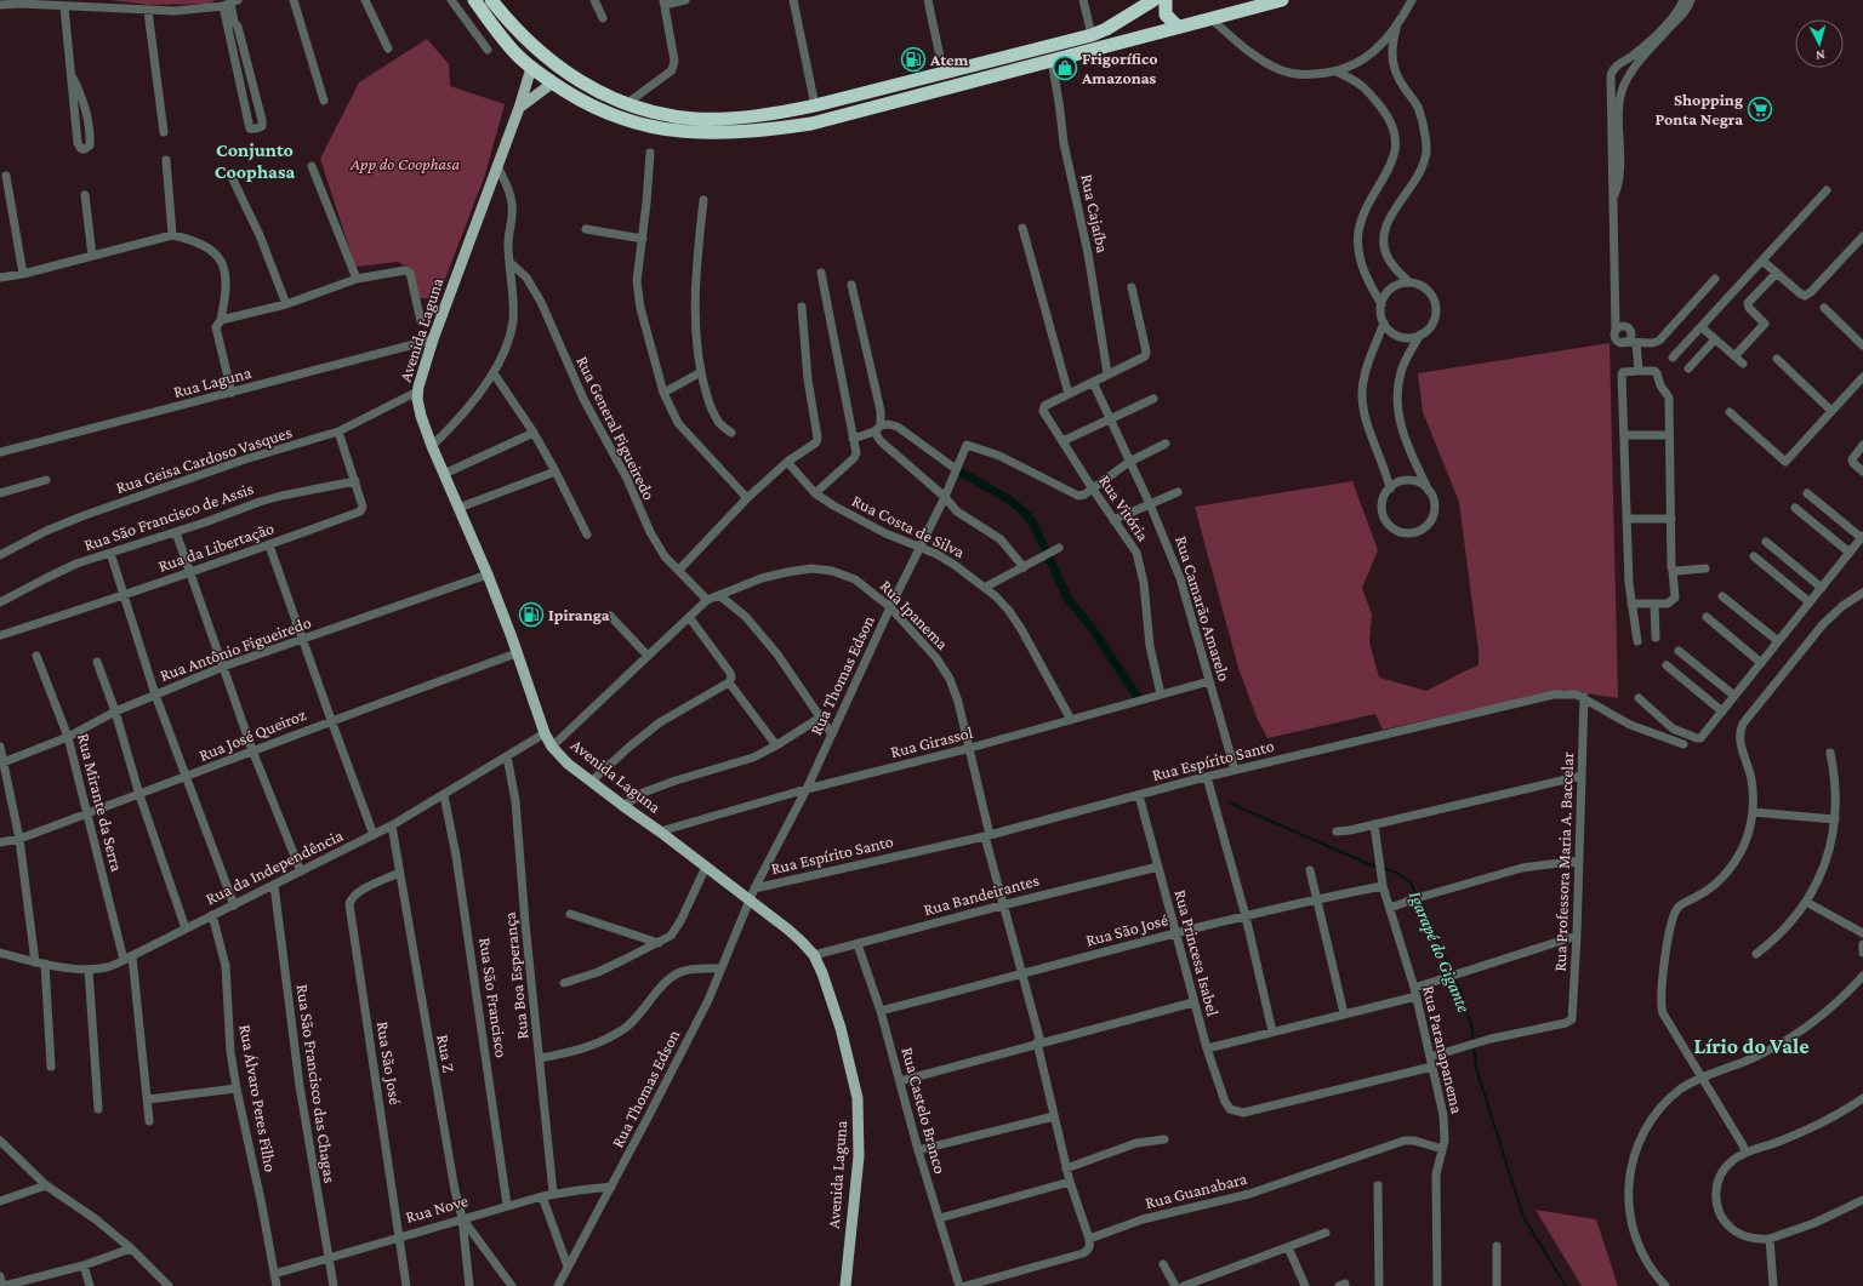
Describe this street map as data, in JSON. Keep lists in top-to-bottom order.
{
  "streets": {
    "main road": ["Avenida Laguna"],
    "street": [
      "Rua Cajaíba",
      "Rua Laguna",
      "Rua General Figueiredo",
      "Rua Geisa Cardoso Vasques",
      "Rua Vitória",
      "Rua São Francisco de Assis",
      "Rua Costa de Silva",
      "Rua da Libertação",
      "Rua Camarão Amarelo",
      "Rua Ipanema",
      "Rua Antônio Figueiredo",
      "Rua Thomas Edson",
      "Rua José Queiroz",
      "Rua Girassol",
      "Rua Espírito Santo",
      "Rua Mirante da Serra",
      "Rua Professora Maria A. Baccelar",
      "Rua da Independência",
      "Rua Bandeirantes",
      "Rua São José",
      "Rua Princesa Isabel",
      "Rua Boa Esperança",
      "Rua São Francisco",
      "Rua Paranapanema",
      "Rua Z",
      "Rua São Francisco das Chagas",
      "Rua Álvaro Peres Filho",
      "Rua Castelo Branco",
      "Rua Guanabara",
      "Rua Nove"
    ]
  },
  "crossings": [
    ["Avenida Laguna", "Rua Laguna"],
    ["Avenida Laguna", "Rua Geisa Cardoso Vasques"],
    ["Avenida Laguna", "Rua Ipanema"],
    ["Avenida Laguna", "Rua Antônio Figueiredo"],
    ["Avenida Laguna", "Rua Thomas Edson"],
    ["Avenida Laguna", "Rua José Queiroz"],
    ["Avenida Laguna", "Rua Girassol"],
    ["Avenida Laguna", "Rua Espírito Santo"],
    ["Avenida Laguna", "Rua da Independência"],
    ["Avenida Laguna", "Rua Bandeirantes"],
    ["Rua General Figueiredo", "Rua Ipanema"],
    ["Rua Geisa Cardoso Vasques", "Rua da Libertação"],
    ["Rua Vitória", "Rua Thomas Edson"],
    ["Rua Vitória", "Rua Girassol"],
    ["Rua São Francisco de Assis", "Rua da Libertação"],
    ["Rua Costa de Silva", "Rua Thomas Edson"],
    ["Rua Costa de Silva", "Rua Girassol"],
    ["Rua Camarão Amarelo", "Rua Girassol"],
    ["Rua Camarão Amarelo", "Rua Espírito Santo"],
    ["Rua Ipanema", "Rua Thomas Edson"],
    ["Rua Ipanema", "Rua Girassol"],
    ["Rua Ipanema", "Rua Espírito Santo"],
    ["Rua Ipanema", "Rua Bandeirantes"],
    ["Rua Ipanema", "Rua São José"],
    ["Rua Ipanema", "Rua Guanabara"],
    ["Rua Antônio Figueiredo", "Rua Mirante da Serra"],
    ["Rua Thomas Edson", "Rua Girassol"],
    ["Rua Thomas Edson", "Rua Espírito Santo"],
    ["Rua Thomas Edson", "Rua Nove"],
    ["Rua José Queiroz", "Rua Mirante da Serra"],
    ["Rua Espírito Santo", "Rua Professora Maria A. Baccelar"],
    ["Rua Espírito Santo", "Rua Princesa Isabel"],
    ["Rua Mirante da Serra", "Rua da Independência"],
    ["Rua Professora Maria A. Baccelar", "Rua Paranapanema"],
    ["Rua da Independência", "Rua Boa Esperança"],
    ["Rua da Independência", "Rua São Francisco"],
    ["Rua da Independência", "Rua Z"],
    ["Rua da Independência", "Rua São Francisco das Chagas"],
    ["Rua da Independência", "Rua Álvaro Peres Filho"],
    ["Rua Bandeirantes", "Rua Princesa Isabel"],
    ["Rua Bandeirantes", "Rua Castelo Branco"],
    ["Rua São José", "Rua Princesa Isabel"],
    ["Rua São José", "Rua Paranapanema"],
    ["Rua São José", "Rua Z"],
    ["Rua São José", "Rua Castelo Branco"],
    ["Rua São José", "Rua Nove"],
    ["Rua Princesa Isabel", "Rua Paranapanema"],
    ["Rua Boa Esperança", "Rua Nove"],
    ["Rua São Francisco", "Rua Nove"],
    ["Rua Paranapanema", "Rua Guanabara"],
    ["Rua Z", "Rua Nove"],
    ["Rua São Francisco das Chagas", "Rua Nove"],
    ["Rua Álvaro Peres Filho", "Rua Nove"]
  ],
  "districts": ["Conjunto Coophasa", "Lírio do Vale"],
  "water": ["Igarapé do Gigante"],
  "parks": ["App do Coophasa"],
  "places": {
    "fuel station": ["Atem", "Ipiranga"],
    "shop": ["Frigorífico Amazonas"],
    "supermarket": ["Shopping Ponta Negra"]
  },
  "north": "bottom"
}
